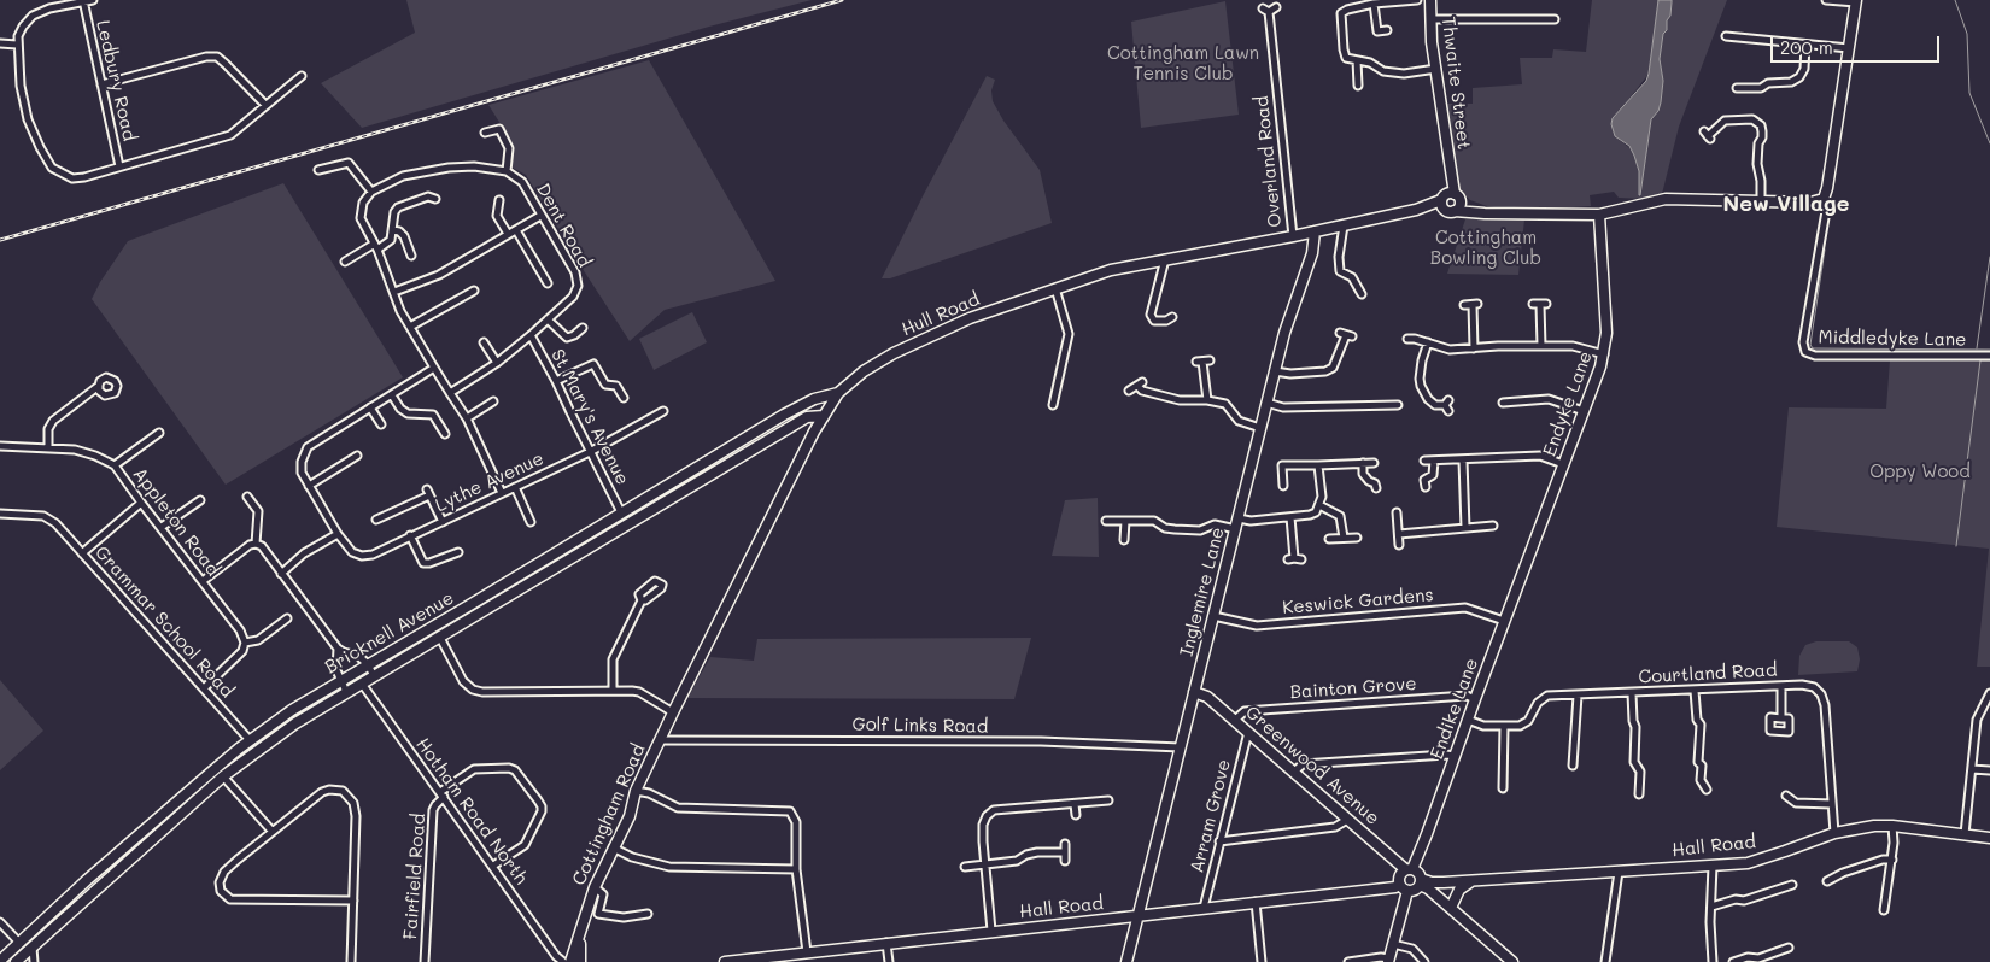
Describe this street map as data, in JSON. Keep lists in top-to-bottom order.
{
  "streets": {
    "street": [
      "Ledbury Road",
      "Thwaite Street",
      "Overland Road",
      "Dent Road",
      "Hull Road",
      "Middledyke Lane",
      "Endyke Lane",
      "St Mary's Avenue",
      "Lythe Avenue",
      "Appleton Road",
      "Inglemire Lane",
      "Keswick Gardens",
      "Grammar School Road",
      "Bricknell Avenue",
      "Courtland Road",
      "Bainton Grove",
      "Endike Lane",
      "Golf Links Road",
      "Greenwood Avenue",
      "Hotham Road North",
      "Cottingham Road",
      "Arram Grove",
      "Hall Road",
      "Fairfield Road"
    ]
  },
  "crossings": [
    ["Thwaite Street", "Hull Road"],
    ["Overland Road", "Hull Road"],
    ["Dent Road", "St Mary's Avenue"],
    ["Hull Road", "Middledyke Lane"],
    ["Hull Road", "Endyke Lane"],
    ["Hull Road", "Inglemire Lane"],
    ["Hull Road", "Bricknell Avenue"],
    ["Hull Road", "Cottingham Road"],
    ["Endyke Lane", "Endike Lane"],
    ["St Mary's Avenue", "Lythe Avenue"],
    ["St Mary's Avenue", "Bricknell Avenue"],
    ["Inglemire Lane", "Keswick Gardens"],
    ["Inglemire Lane", "Golf Links Road"],
    ["Inglemire Lane", "Greenwood Avenue"],
    ["Inglemire Lane", "Hall Road"],
    ["Keswick Gardens", "Endike Lane"],
    ["Grammar School Road", "Bricknell Avenue"],
    ["Bricknell Avenue", "Hotham Road North"],
    ["Courtland Road", "Endike Lane"],
    ["Courtland Road", "Hall Road"],
    ["Bainton Grove", "Endike Lane"],
    ["Bainton Grove", "Greenwood Avenue"],
    ["Endike Lane", "Greenwood Avenue"],
    ["Endike Lane", "Hall Road"],
    ["Golf Links Road", "Cottingham Road"],
    ["Greenwood Avenue", "Arram Grove"],
    ["Greenwood Avenue", "Hall Road"],
    ["Hotham Road North", "Fairfield Road"],
    ["Arram Grove", "Hall Road"]
  ],
  "districts": ["New Village"],
  "parks": ["Cottingham Lawn Tennis Club", "Cottingham Bowling Club", "Oppy Wood"],
  "scale_bar": "200 m"
}
